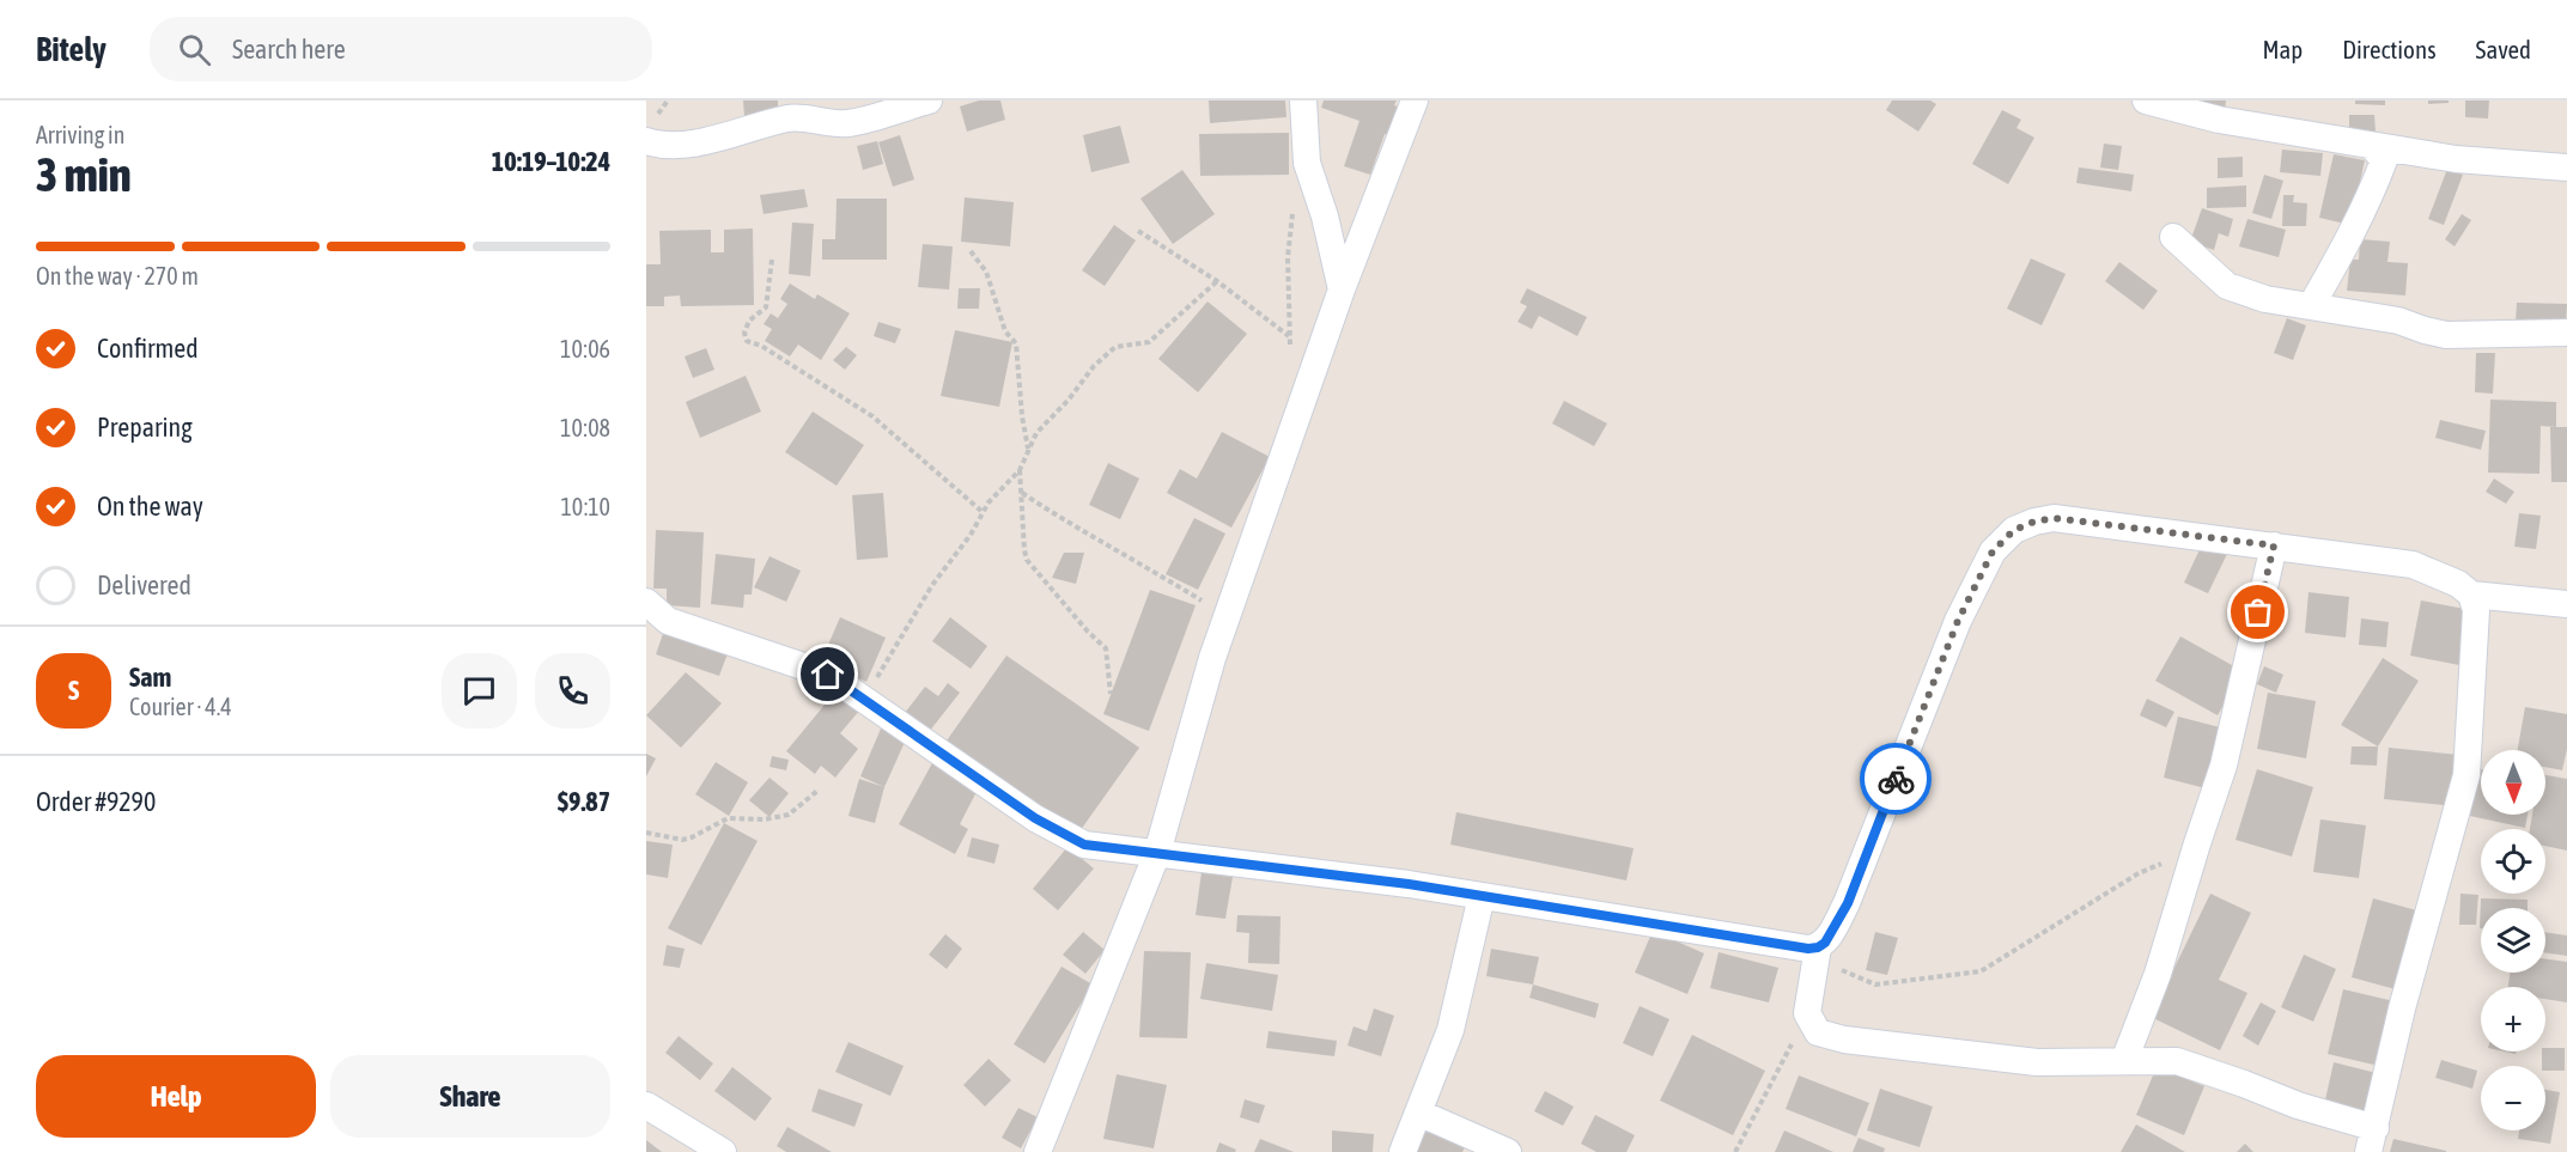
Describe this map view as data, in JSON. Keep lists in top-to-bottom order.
{
  "north": "bottom",
  "page": {
    "header": "Bitely",
    "search": "Search here",
    "nav": ["Map", "Directions", "Saved"],
    "heading": ["3 min", "Arriving in", "10:19–10:24"],
    "panel": [
      "Sam",
      "Courier · 4.4",
      "Order #9290",
      "$9.87"
    ],
    "bar": "On the way · 270 m",
    "list": [
      ["Confirmed", "10:06"],
      ["Preparing", "10:08"],
      ["On the way", "10:10"],
      "Delivered"
    ],
    "round": "S",
    "map_buttons": ["+", "−"],
    "buttons": ["Help", "Share"]
  }
}
